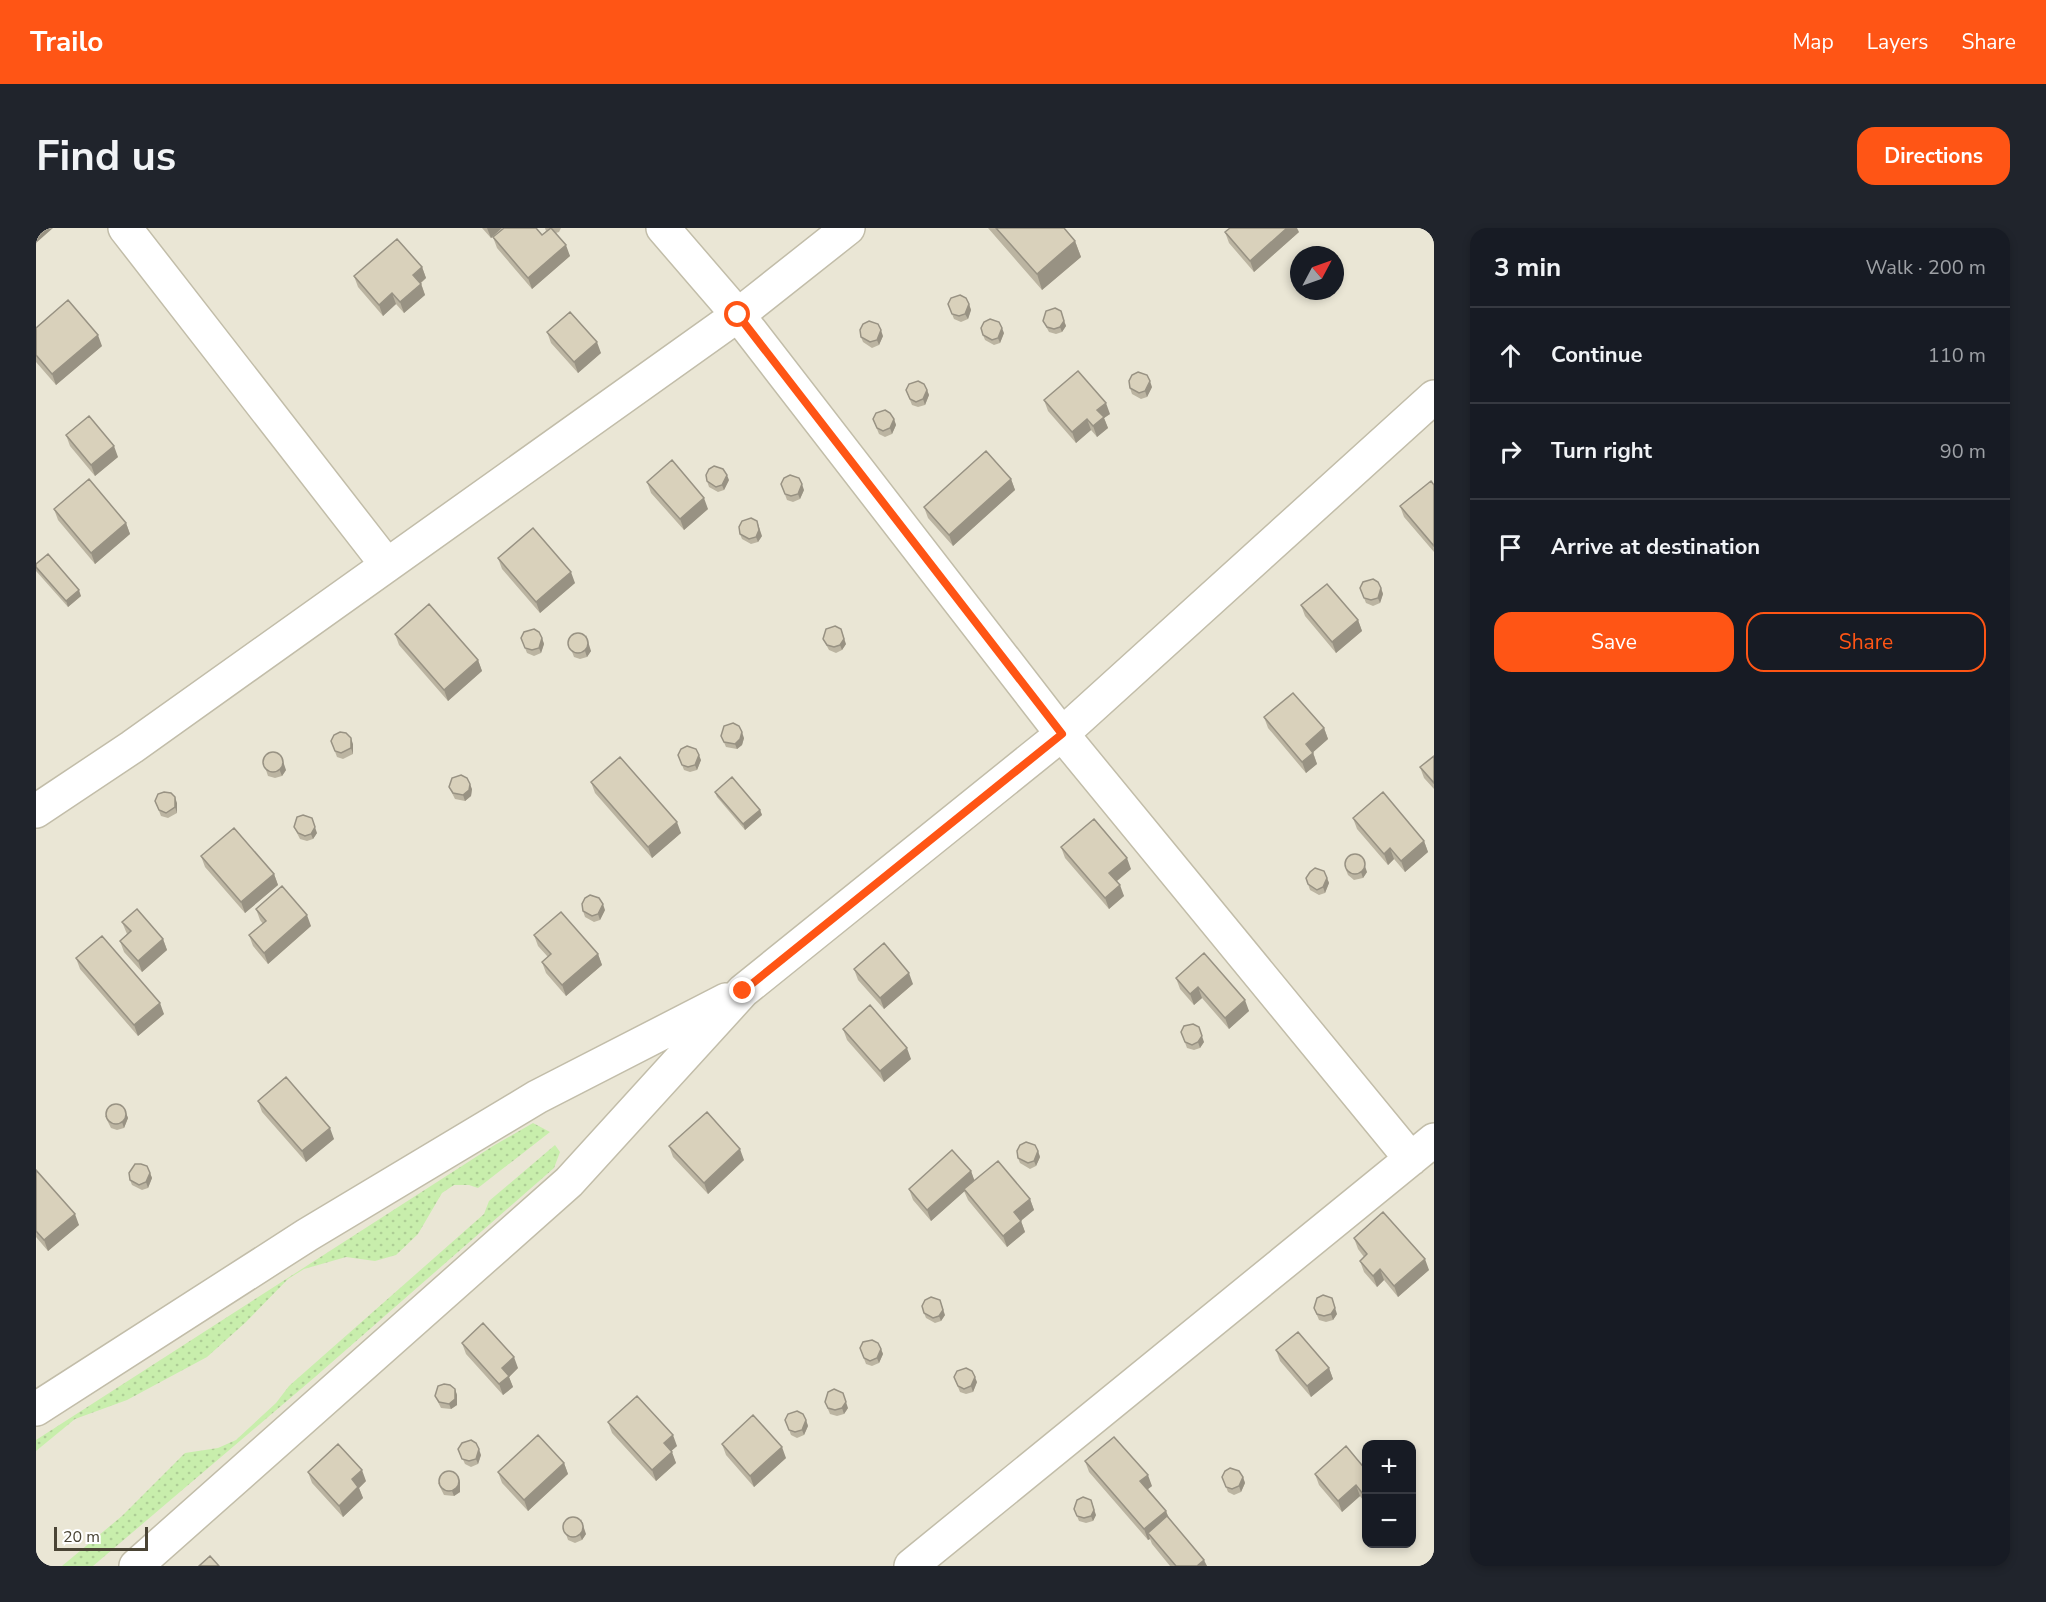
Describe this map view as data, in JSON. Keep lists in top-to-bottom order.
{
  "scale_bar": "20 m",
  "north": "top right",
  "page": {
    "header": "Trailo",
    "nav": ["Map", "Layers", "Share"],
    "buttons": [
      "Directions",
      ["Save", "Share"]
    ],
    "title": "Find us",
    "heading": ["3 min", "Walk · 200 m"],
    "list": [
      ["Continue", "110 m"],
      ["Turn right", "90 m"],
      "Arrive at destination"
    ],
    "map_buttons": ["+", "−"],
    "scale": "20 m"
  }
}
